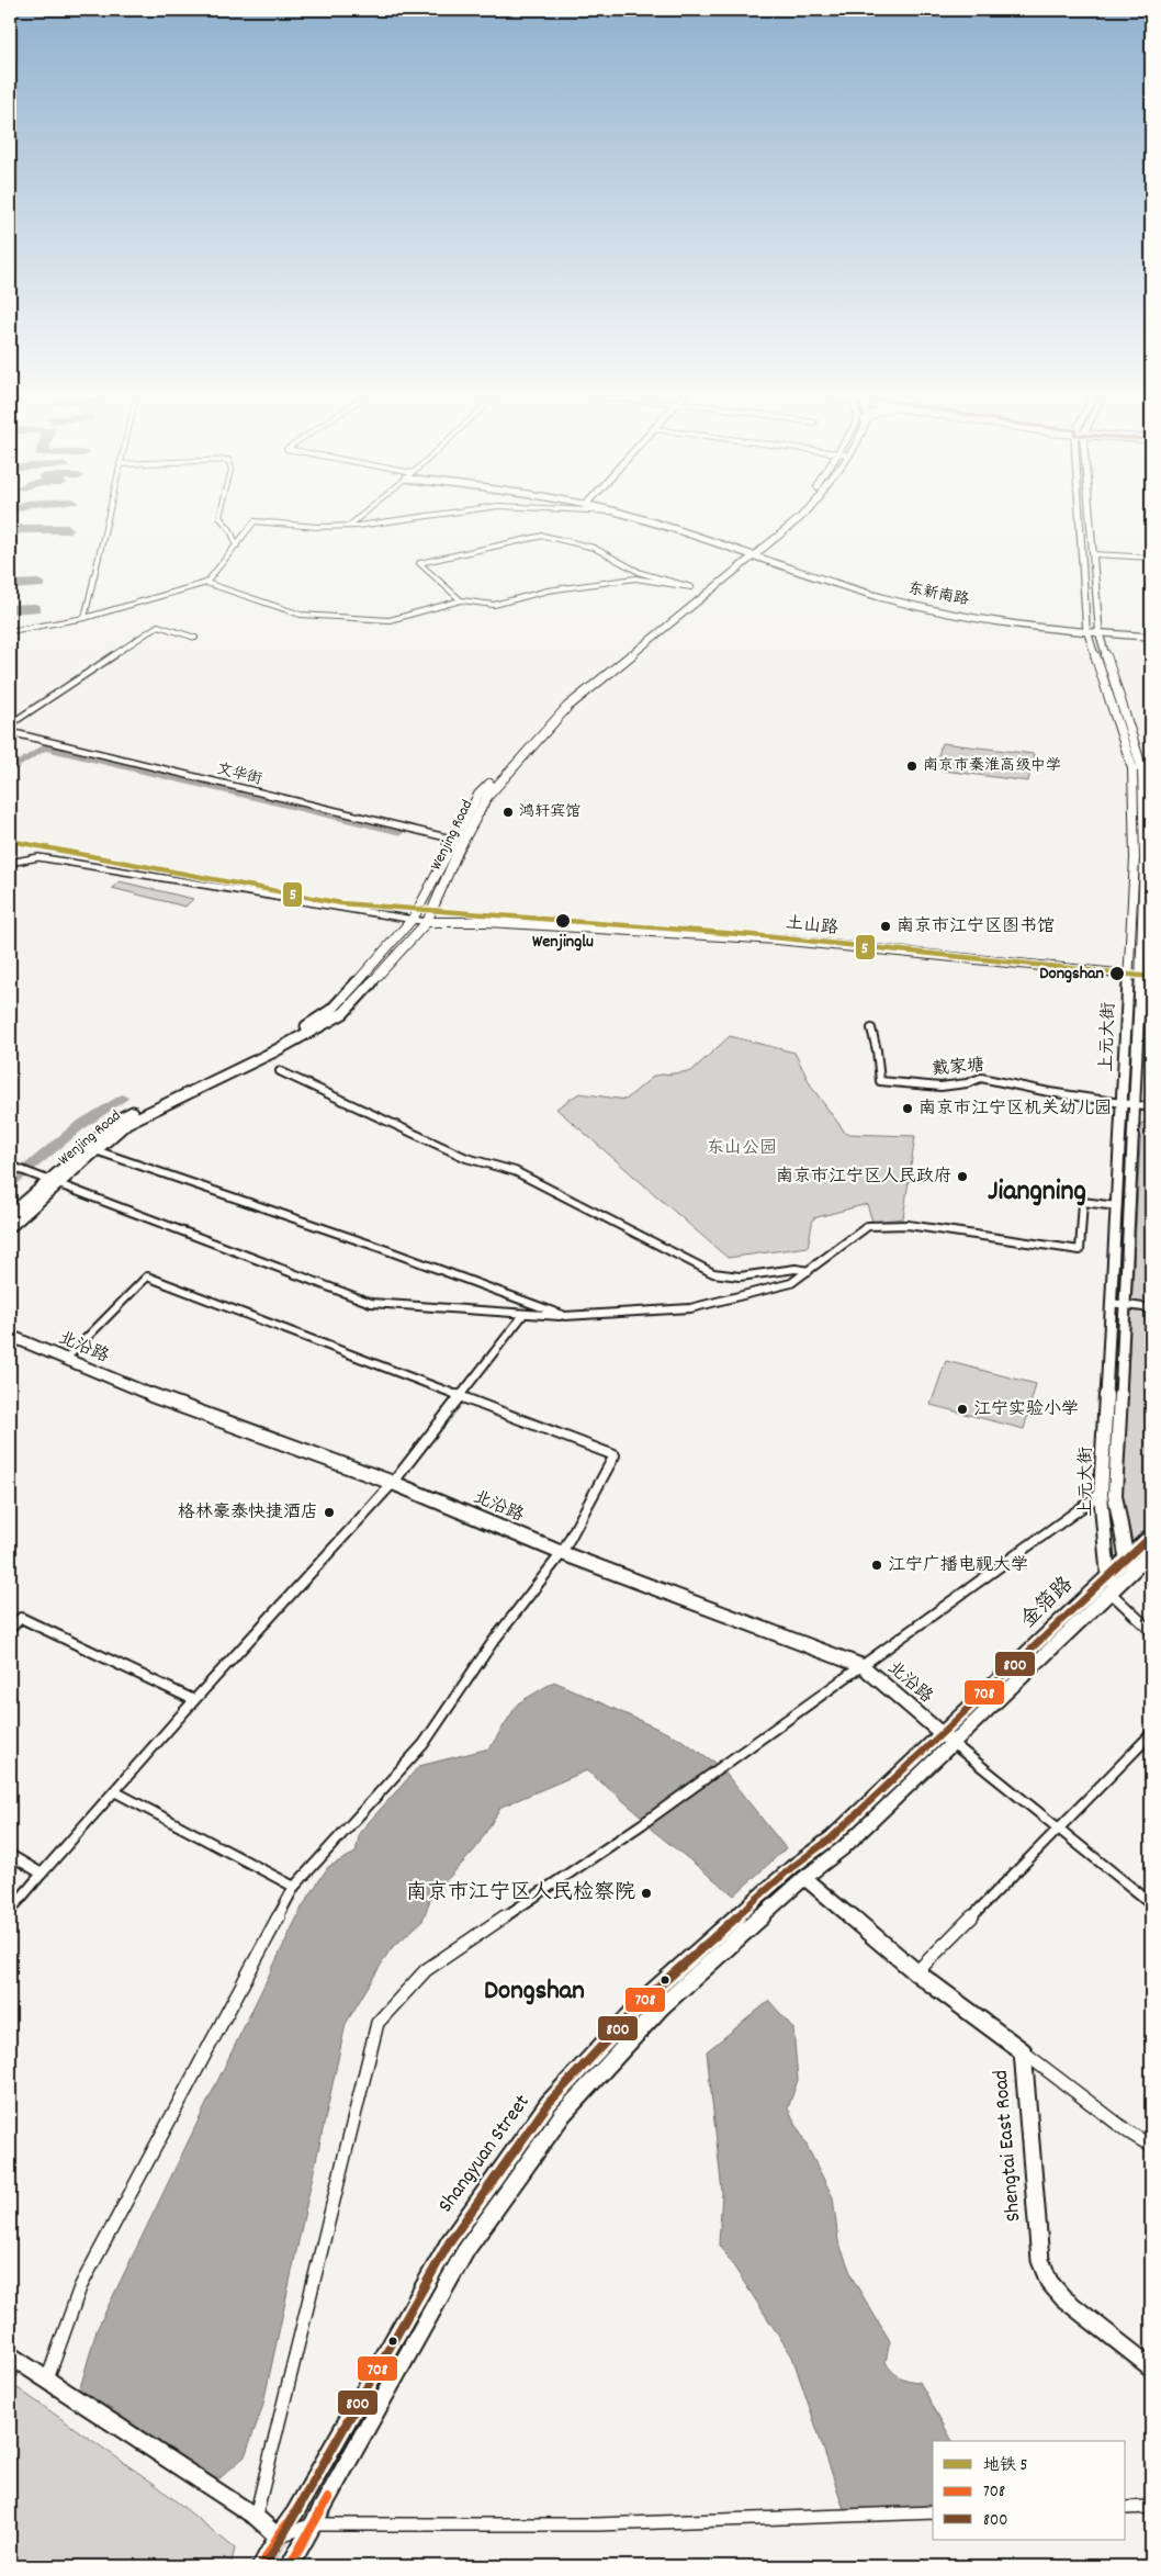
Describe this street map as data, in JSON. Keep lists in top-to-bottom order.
{
  "streets": {
    "main road": [
      "东新南路",
      "Wenjing Road",
      "土山路",
      "上元大街",
      "北沿路",
      "金箔路",
      "Shengtai East Road",
      "Shangyuan Street"
    ],
    "street": ["文华街", "戴家塘"]
  },
  "crossings": [
    ["东新南路", "Wenjing Road"],
    ["东新南路", "上元大街"],
    ["文华街", "Wenjing Road"],
    ["Wenjing Road", "土山路"],
    ["土山路", "上元大街"],
    ["上元大街", "戴家塘"],
    ["上元大街", "金箔路"],
    ["北沿路", "金箔路"],
    ["金箔路", "Shangyuan Street"]
  ],
  "districts": ["Jiangning", "Dongshan"],
  "parks": ["东山公园"],
  "places": [
    "南京市秦淮高级中学",
    "鸿轩宾馆",
    "Wenjinglu",
    "南京市江宁区图书馆",
    "Dongshan",
    "南京市江宁区机关幼儿园",
    "南京市江宁区人民政府",
    "江宁实验小学",
    "格林豪泰快捷酒店",
    "江宁广播电视大学",
    "南京市江宁区人民检察院"
  ],
  "lines": ["metro line 5", "transit line 708", "transit line 800"],
  "legend": ["地铁 5", "708", "800"]
}
